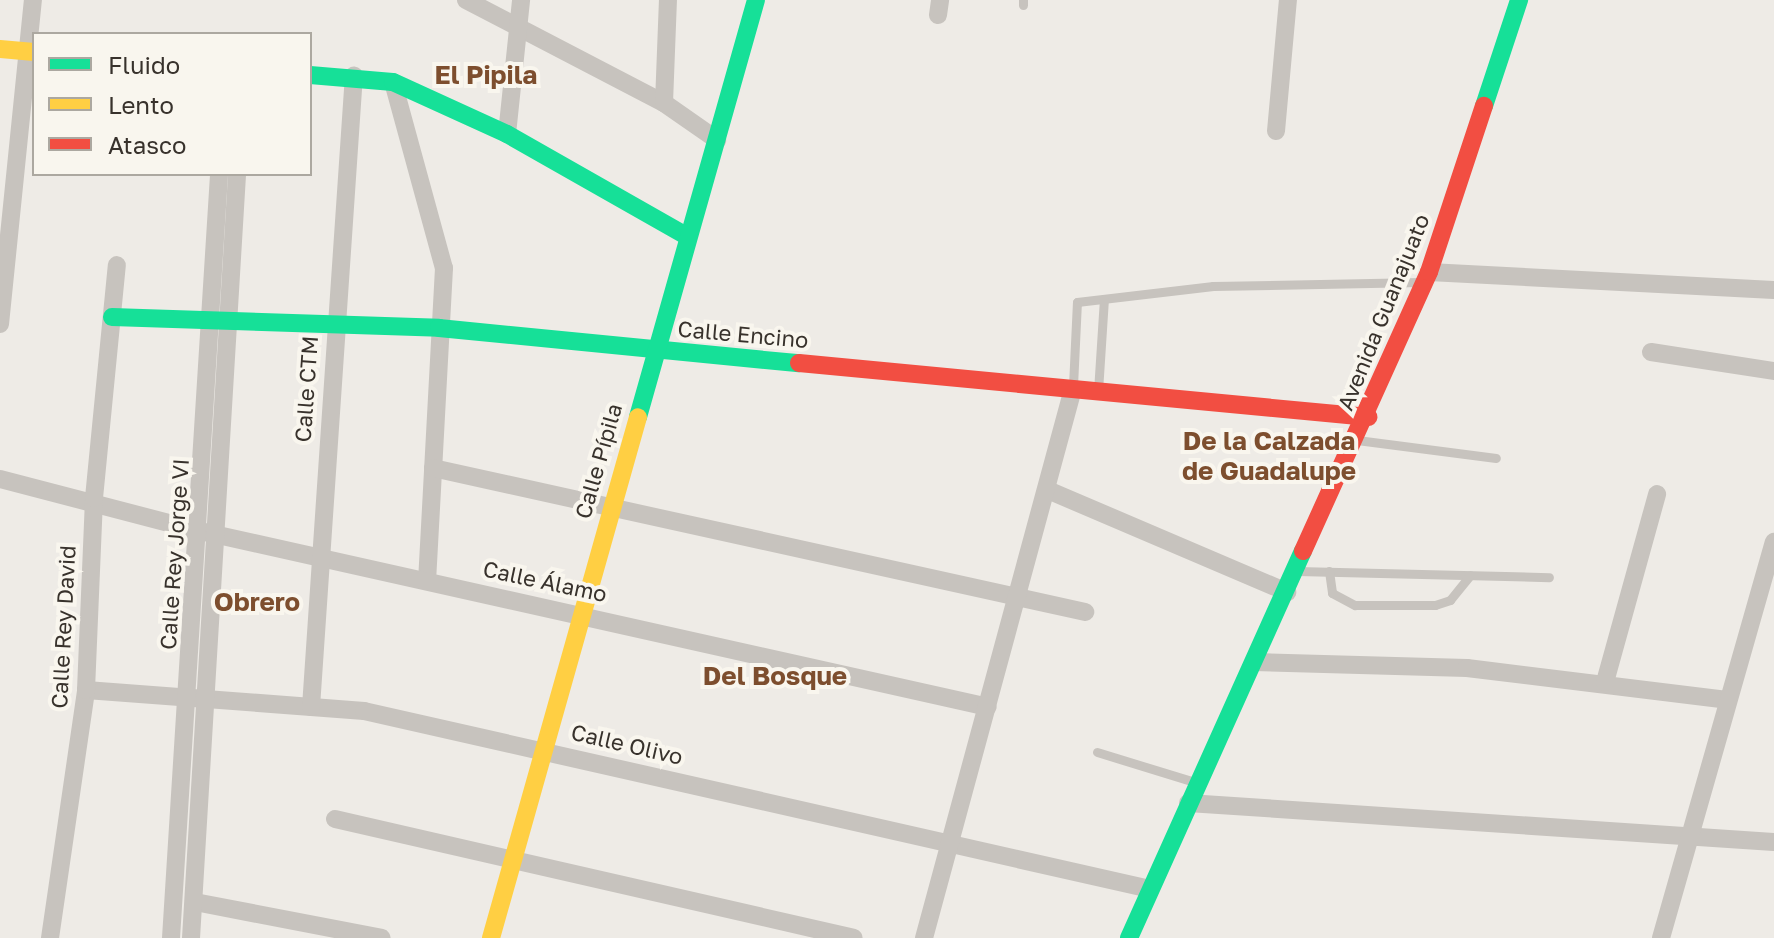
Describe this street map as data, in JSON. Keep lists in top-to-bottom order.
{
  "streets": {
    "street": [
      "Avenida Guanajuato",
      "Calle Encino",
      "Calle CTM",
      "Calle Pípila",
      "Calle Rey Jorge VI",
      "Calle Álamo",
      "Calle Rey David",
      "Calle Olivo"
    ]
  },
  "crossings": [
    ["Avenida Guanajuato", "Calle Encino"],
    ["Avenida Guanajuato", "Calle Olivo"],
    ["Calle Encino", "Calle CTM"],
    ["Calle Encino", "Calle Pípila"],
    ["Calle Encino", "Calle Rey Jorge VI"],
    ["Calle Encino", "Calle Rey David"],
    ["Calle CTM", "Calle Álamo"],
    ["Calle CTM", "Calle Olivo"],
    ["Calle Pípila", "Calle Álamo"],
    ["Calle Pípila", "Calle Olivo"],
    ["Calle Rey Jorge VI", "Calle Álamo"],
    ["Calle Rey Jorge VI", "Calle Olivo"],
    ["Calle Álamo", "Calle Rey David"],
    ["Calle Rey David", "Calle Olivo"]
  ],
  "districts": [
    "El Pipila",
    "De la Calzada de Guadalupe",
    "Obrero",
    "Del Bosque"
  ],
  "legend": ["Fluido", "Lento", "Atasco"]
}
